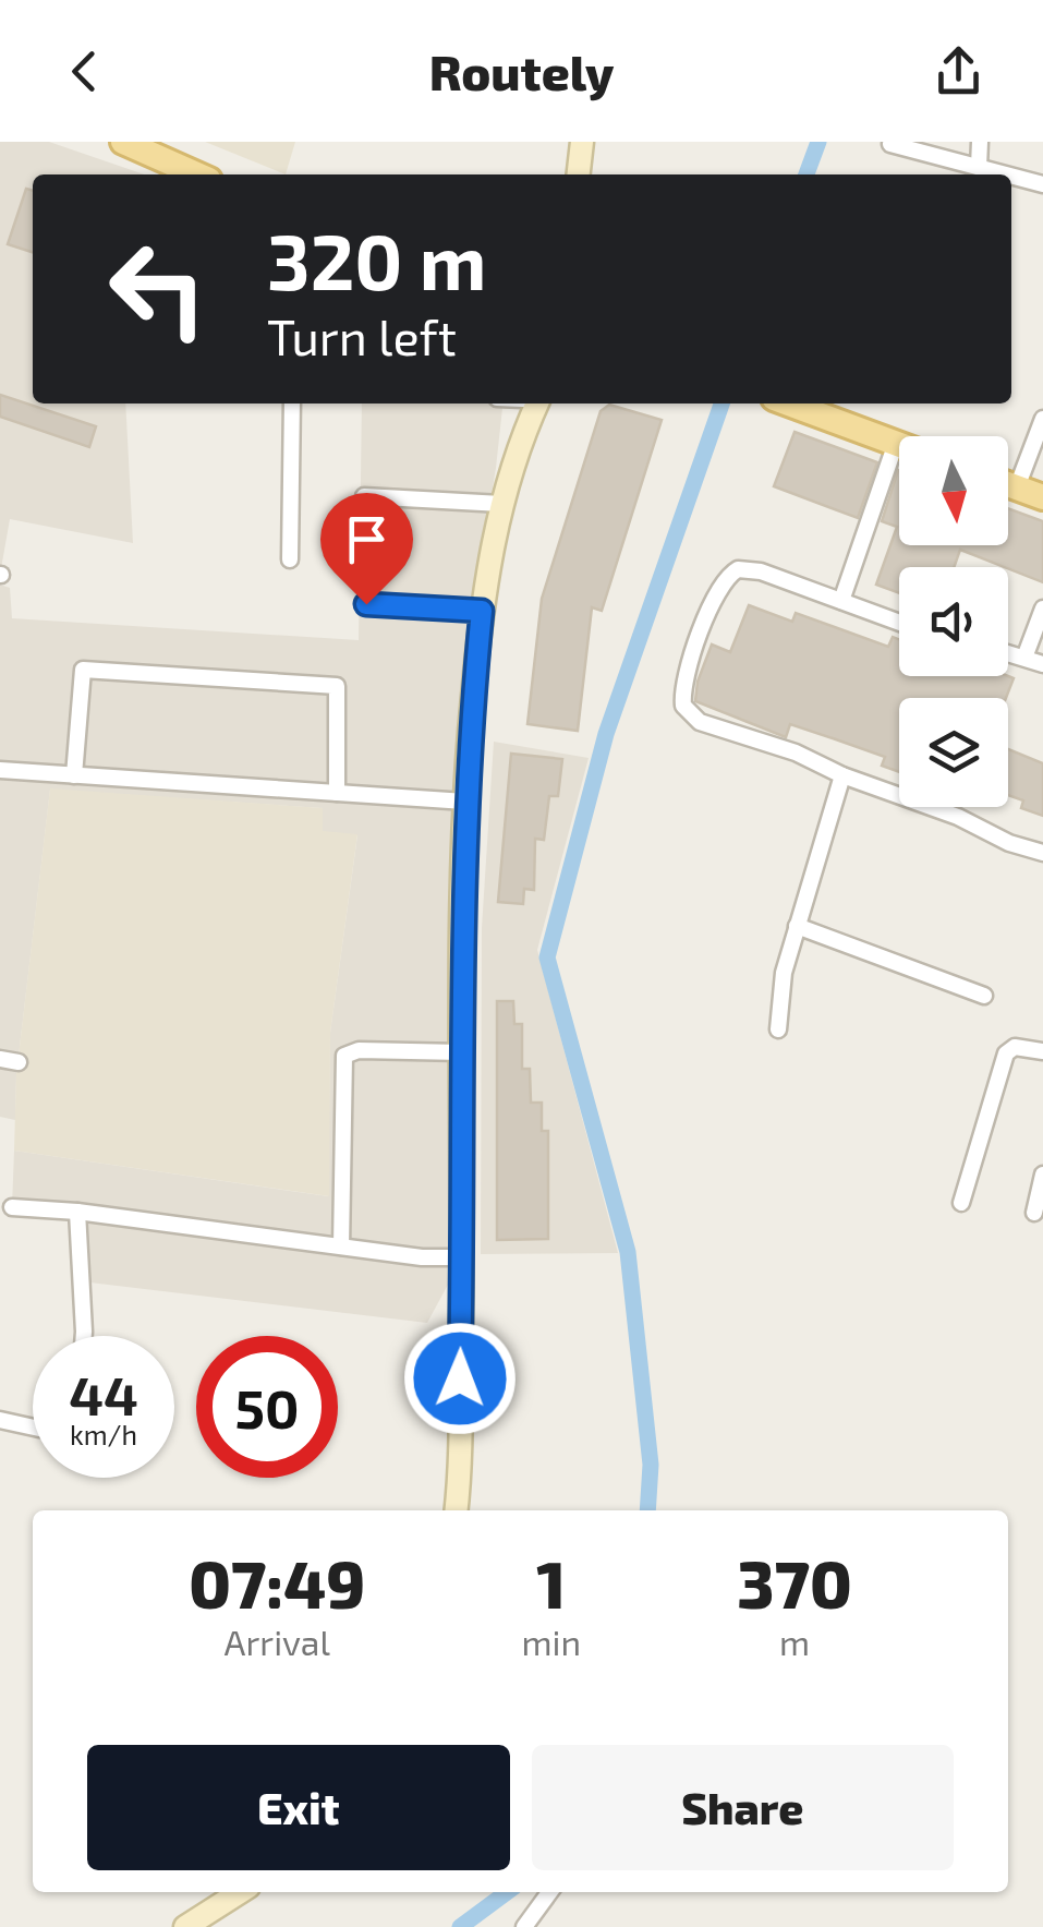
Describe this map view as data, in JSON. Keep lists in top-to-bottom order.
{
  "north": "bottom",
  "page": {
    "header": "Routely",
    "turn": ["320 m", "Turn left"],
    "speed": "44 km/h",
    "limit": "50",
    "eta": [
      "07:49",
      "Arrival",
      "1",
      "min",
      "370",
      "m"
    ],
    "buttons": ["Exit", "Share"]
  }
}
